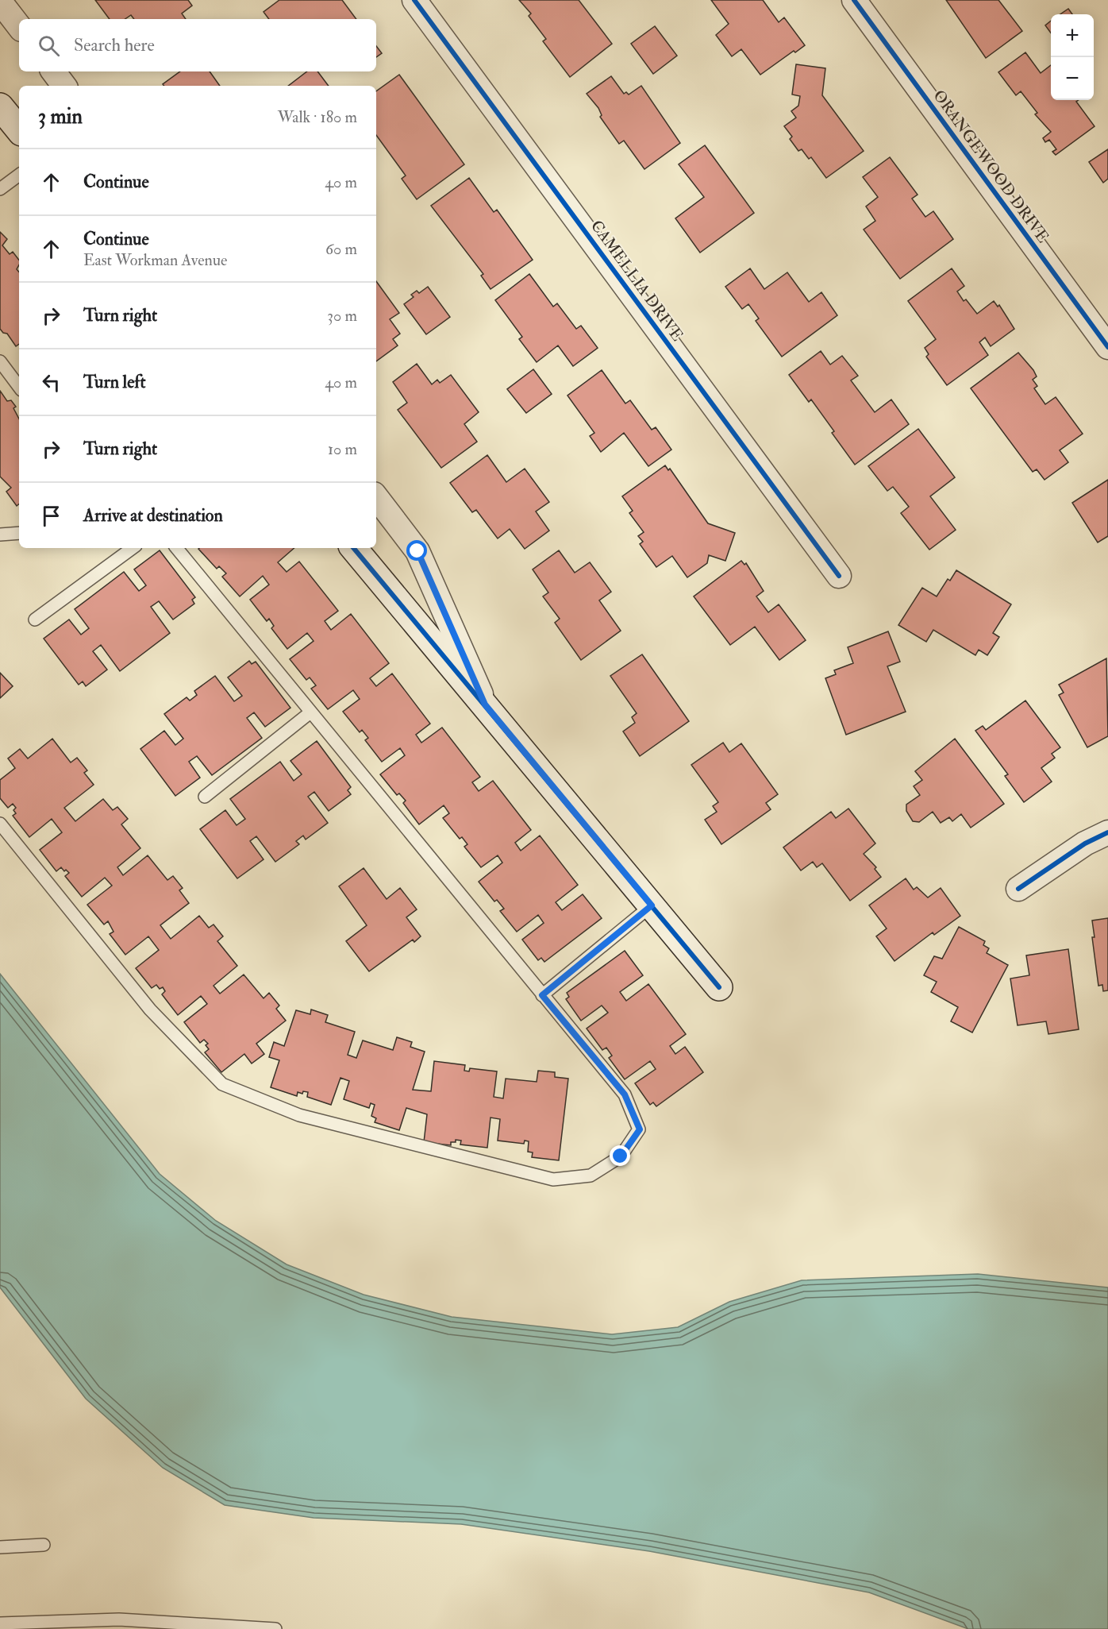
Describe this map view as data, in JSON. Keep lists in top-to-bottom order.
{
  "streets": {
    "street": ["ORANGEWOOD DRIVE", "CAMELLIA DRIVE"]
  },
  "page": {
    "map_buttons": ["+", "−"],
    "search": "Search here",
    "heading": ["3 min", "Walk · 180 m"],
    "list": [
      ["Continue", "40 m"],
      ["Continue", "East Workman Avenue", "60 m"],
      ["Turn right", "30 m"],
      ["Turn left", "40 m"],
      ["Turn right", "10 m"],
      "Arrive at destination"
    ]
  }
}
